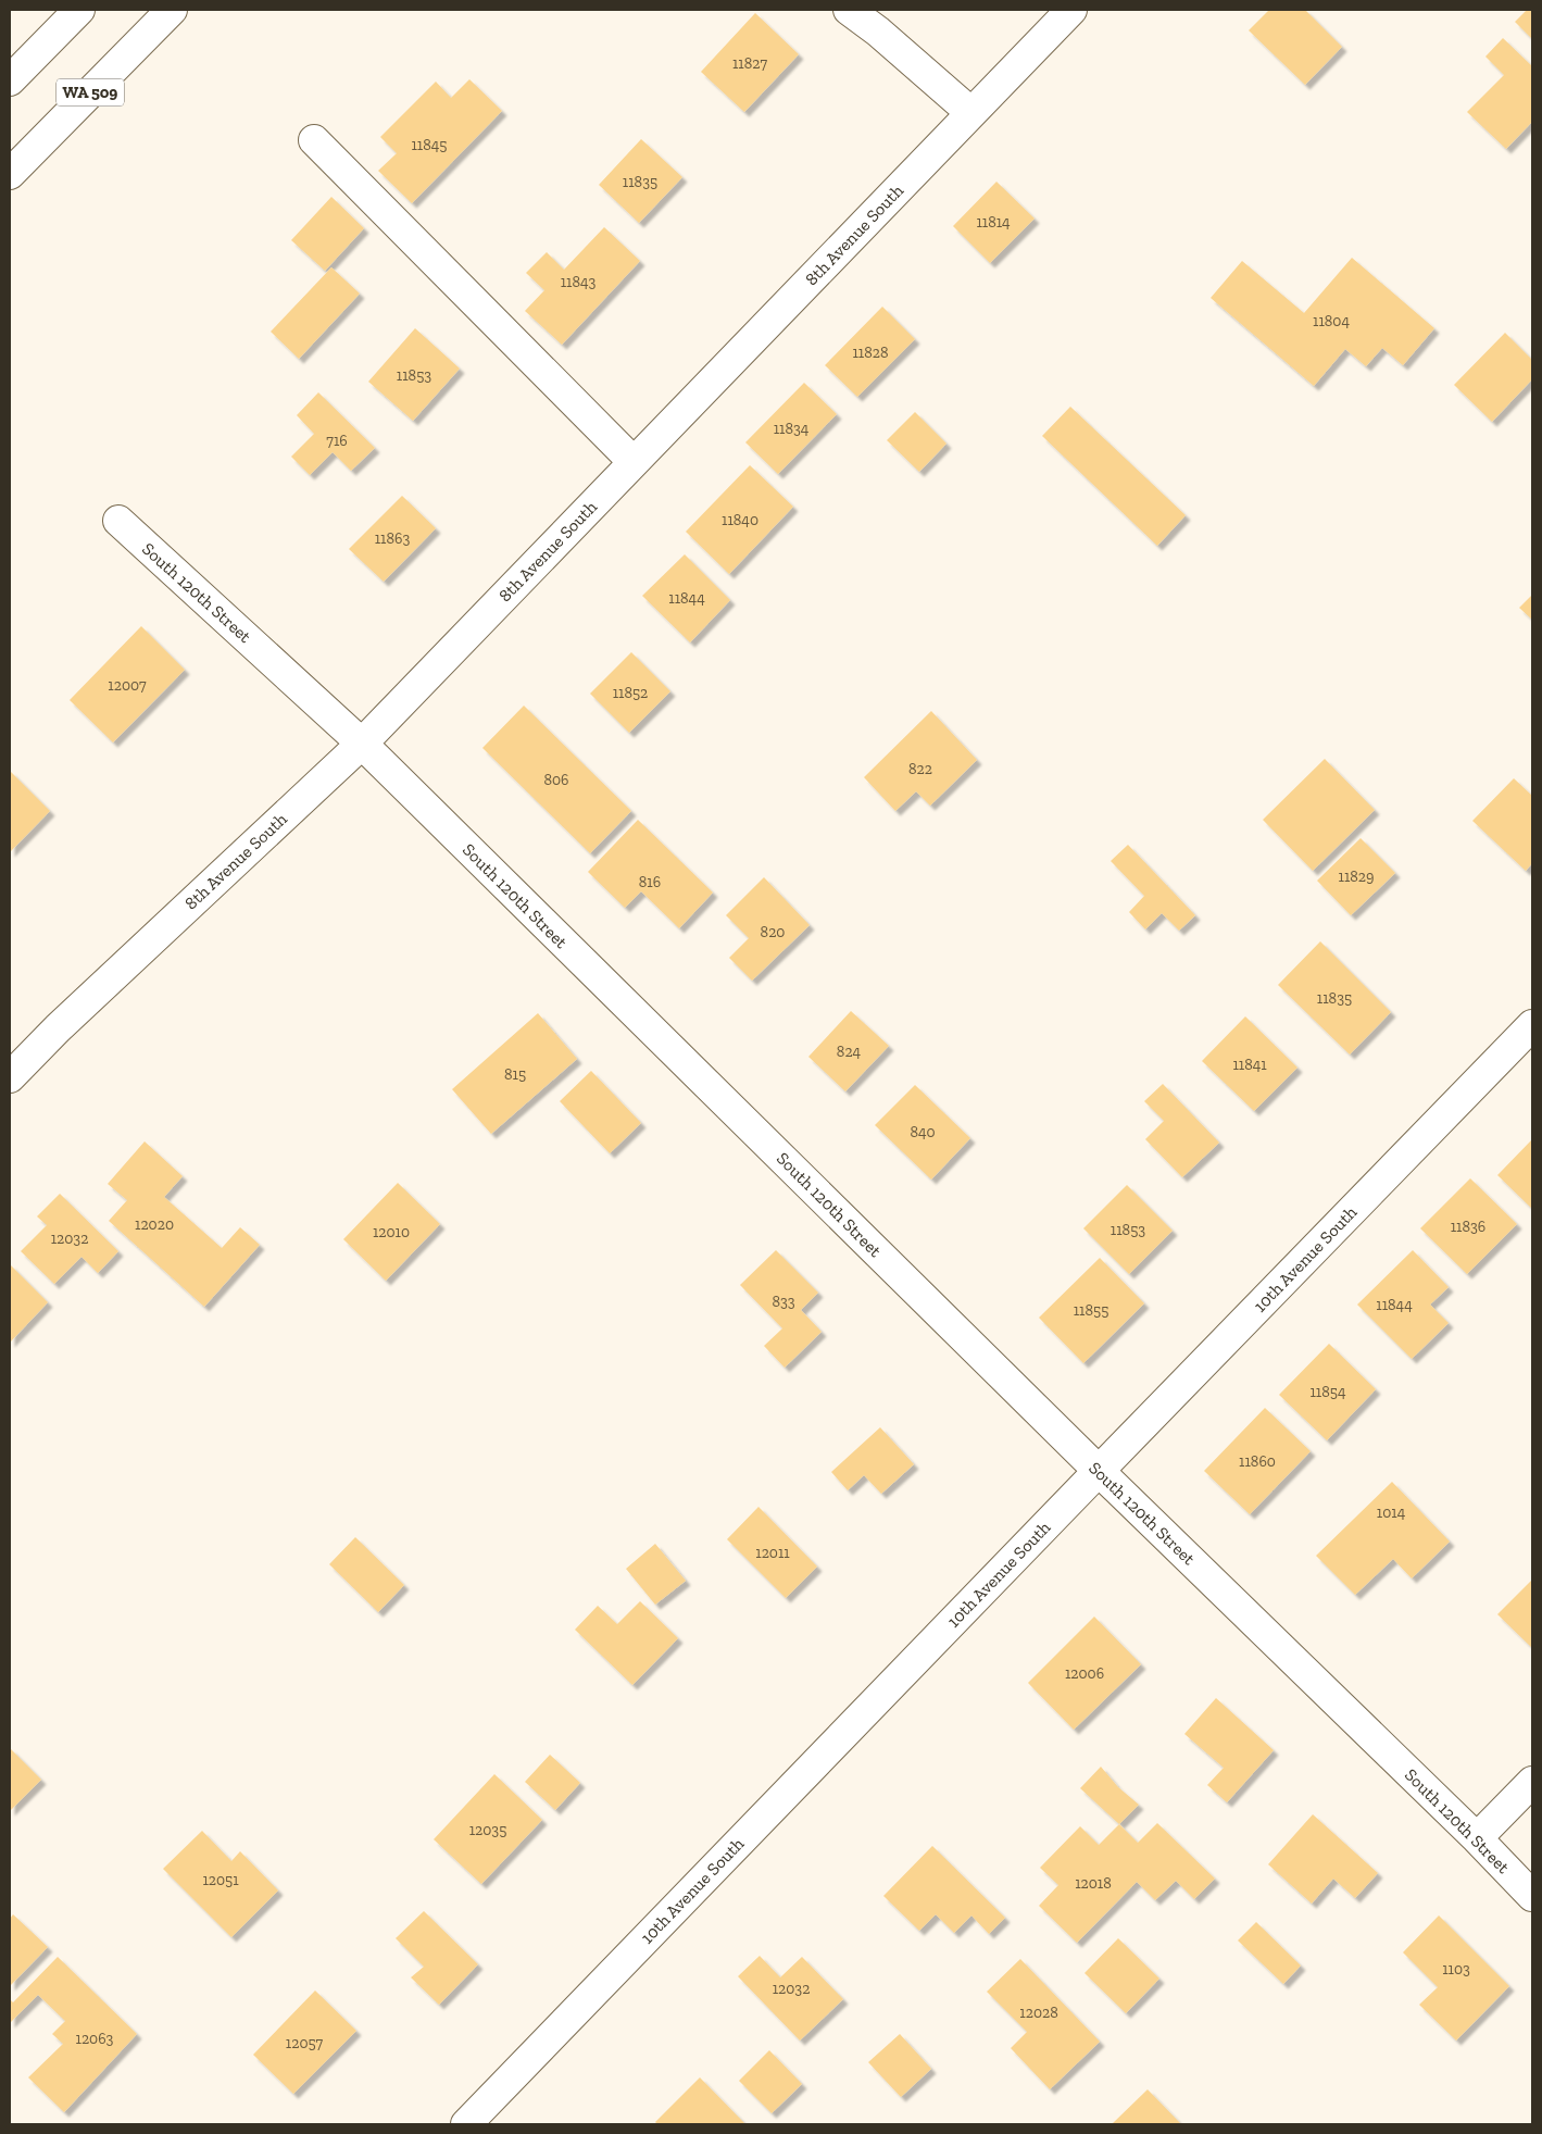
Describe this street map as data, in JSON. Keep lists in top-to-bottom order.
{
  "streets": {
    "main road": [
      "WA 509",
      "8th Avenue South",
      "South 120th Street",
      "10th Avenue South"
    ]
  },
  "crossings": [
    ["8th Avenue South", "South 120th Street"],
    ["South 120th Street", "10th Avenue South"]
  ],
  "house_numbers": [
    "11827",
    "11845",
    "11835",
    "11814",
    "11843",
    "11804",
    "11828",
    "11853",
    "11834",
    "716",
    "11840",
    "11863",
    "11844",
    "12007",
    "11852",
    "822",
    "806",
    "11829",
    "816",
    "820",
    "11835",
    "824",
    "11841",
    "815",
    "840",
    "12020",
    "11836",
    "11853",
    "12010",
    "12032",
    "833",
    "11844",
    "11855",
    "11854",
    "11860",
    "1014",
    "12011",
    "12006",
    "12035",
    "12051",
    "12018",
    "1103",
    "12032",
    "12028",
    "12063",
    "12057"
  ]
}
